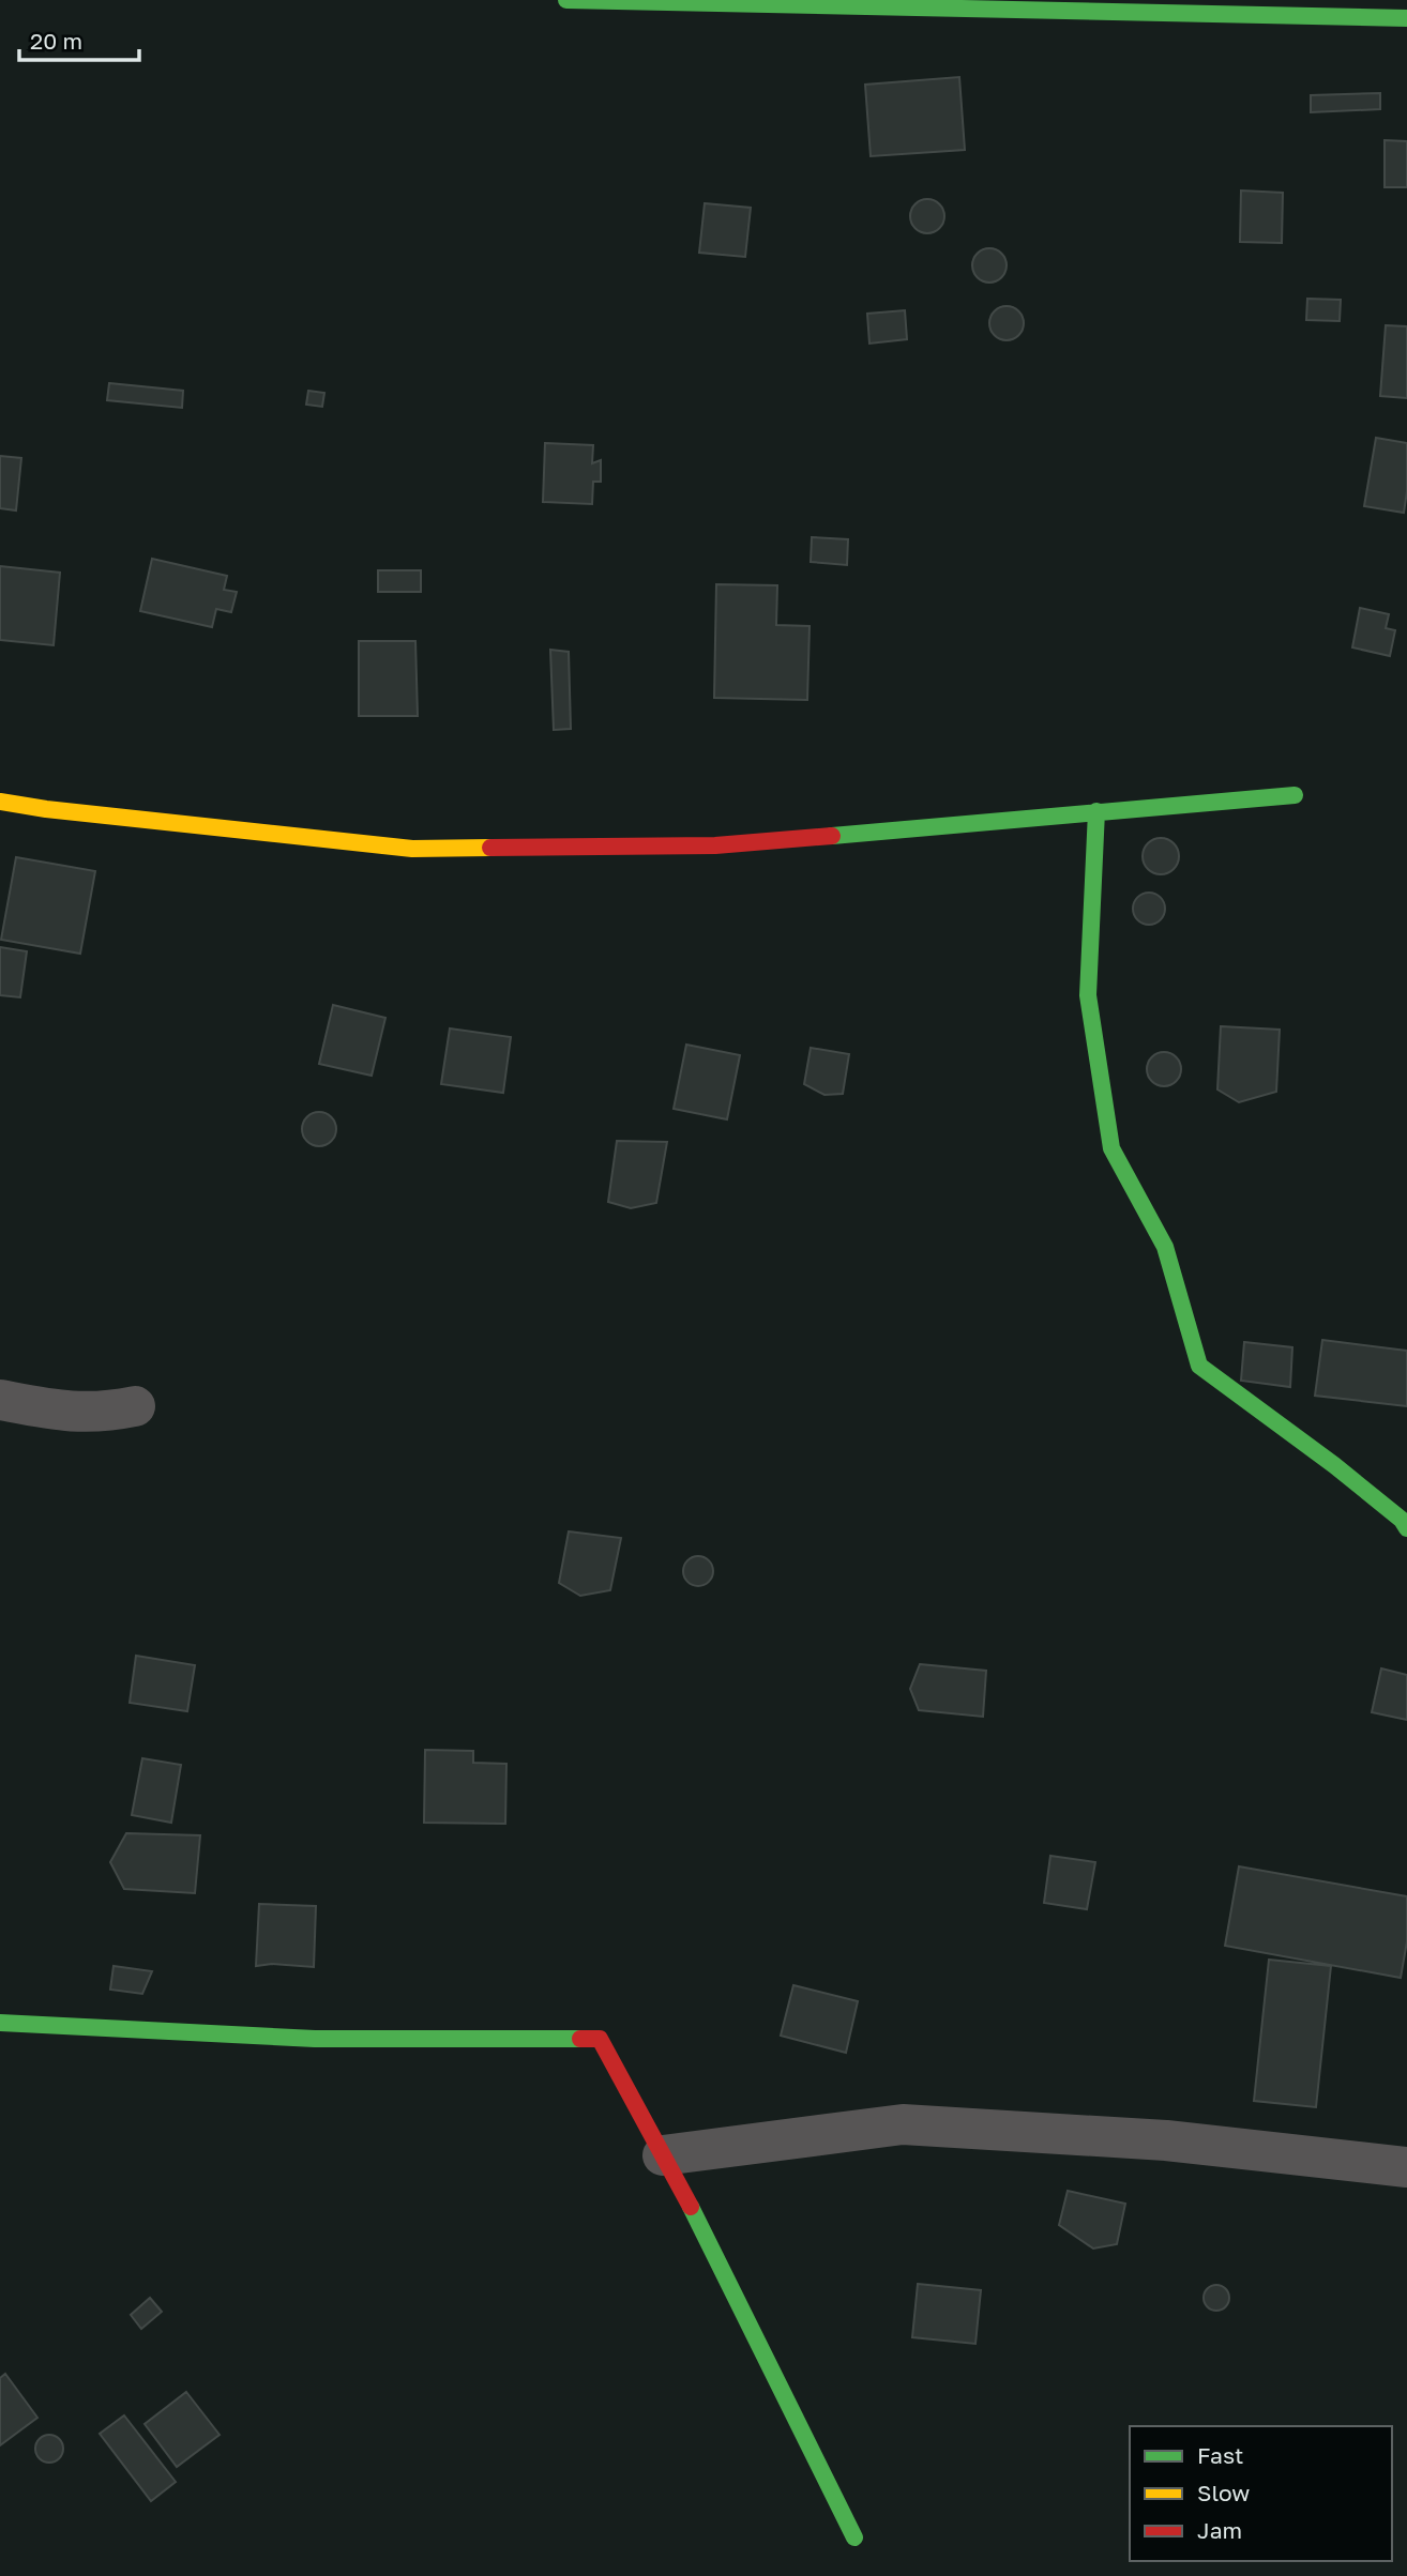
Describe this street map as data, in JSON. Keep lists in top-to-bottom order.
{
  "legend": ["Fast", "Slow", "Jam"],
  "scale_bar": "20 m"
}
